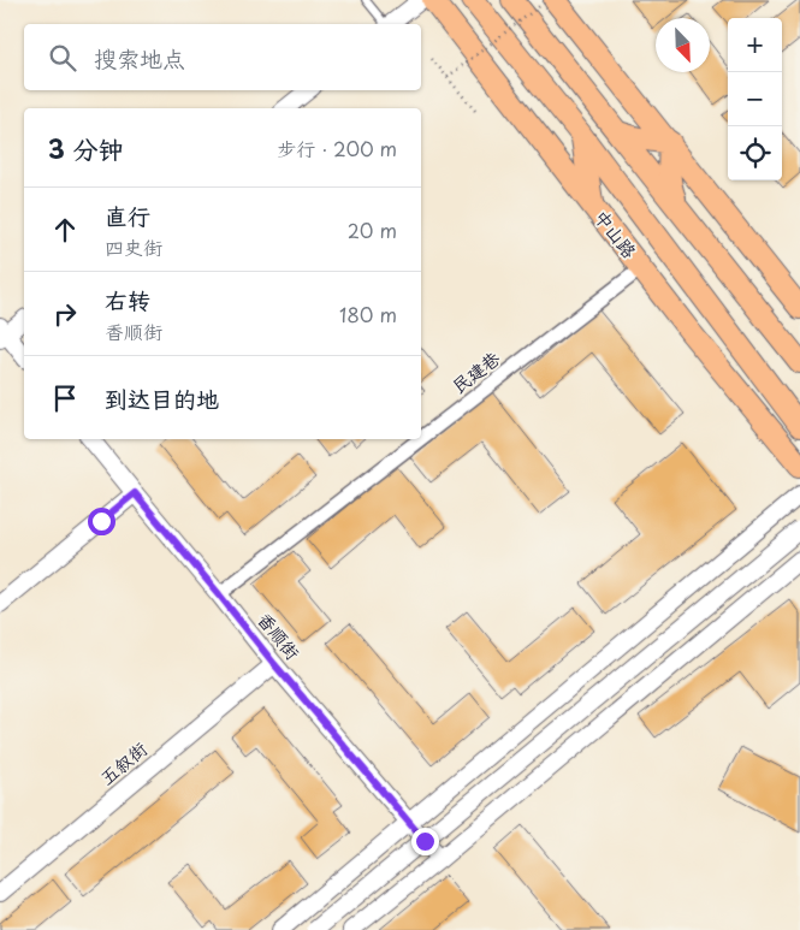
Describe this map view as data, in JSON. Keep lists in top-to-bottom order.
{
  "streets": {
    "main road": ["中山路"],
    "street": ["民建巷", "香顺街", "五叙街"]
  },
  "crossings": [
    ["中山路", "民建巷"],
    ["民建巷", "香顺街"],
    ["香顺街", "五叙街"]
  ],
  "north": "bottom right",
  "page": {
    "map_buttons": ["+", "−"],
    "search": "搜索地点",
    "heading": ["3 分钟", "步行 · 200 m"],
    "list": [
      ["直行", "四史街", "20 m"],
      ["右转", "香顺街", "180 m"],
      "到达目的地"
    ]
  }
}
